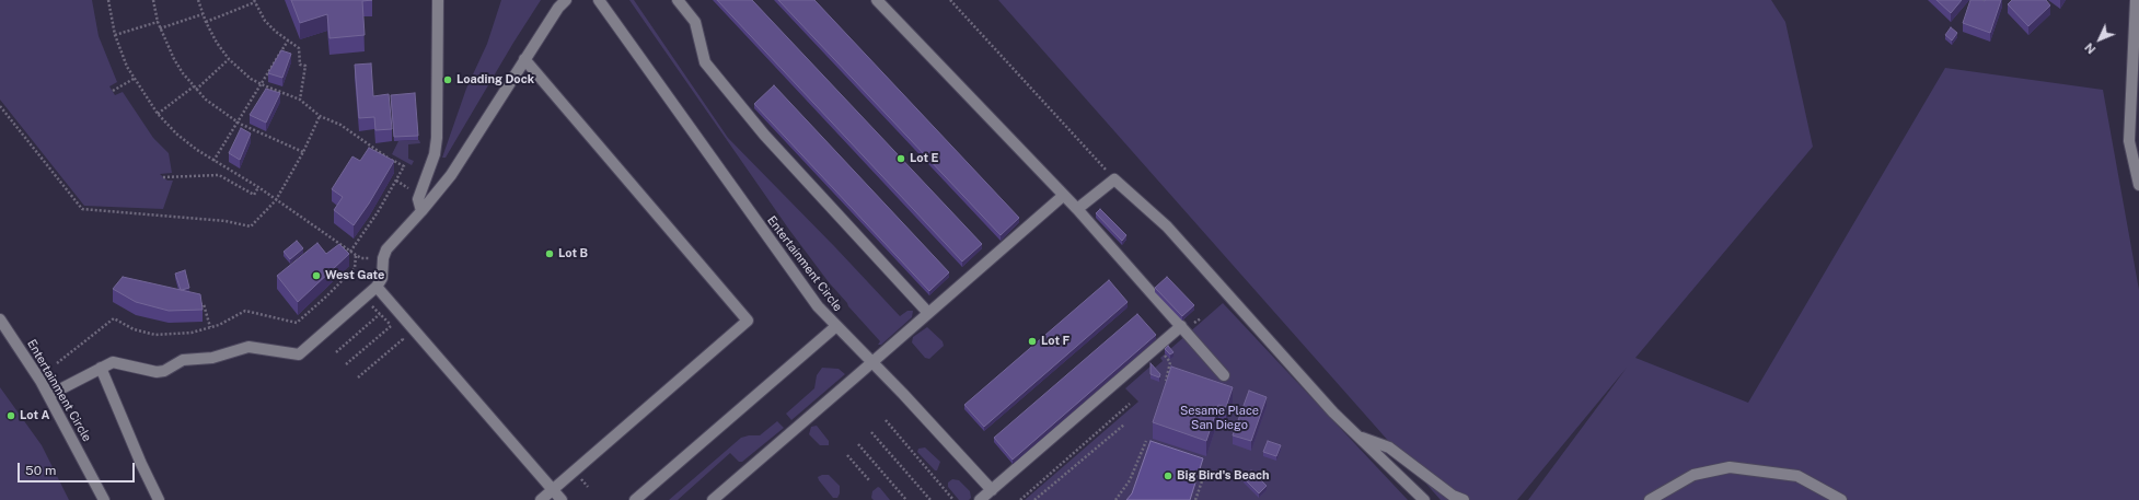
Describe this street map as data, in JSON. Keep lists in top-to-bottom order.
{
  "streets": {
    "street": ["Entertainment Circle"]
  },
  "parks": ["Sesame Place San Diego"],
  "places": [
    "Loading Dock",
    "Lot E",
    "Lot B",
    "West Gate",
    "Lot F",
    "Lot A",
    "Big Bird's Beach"
  ],
  "scale_bar": "50 m",
  "north": "bottom left"
}
